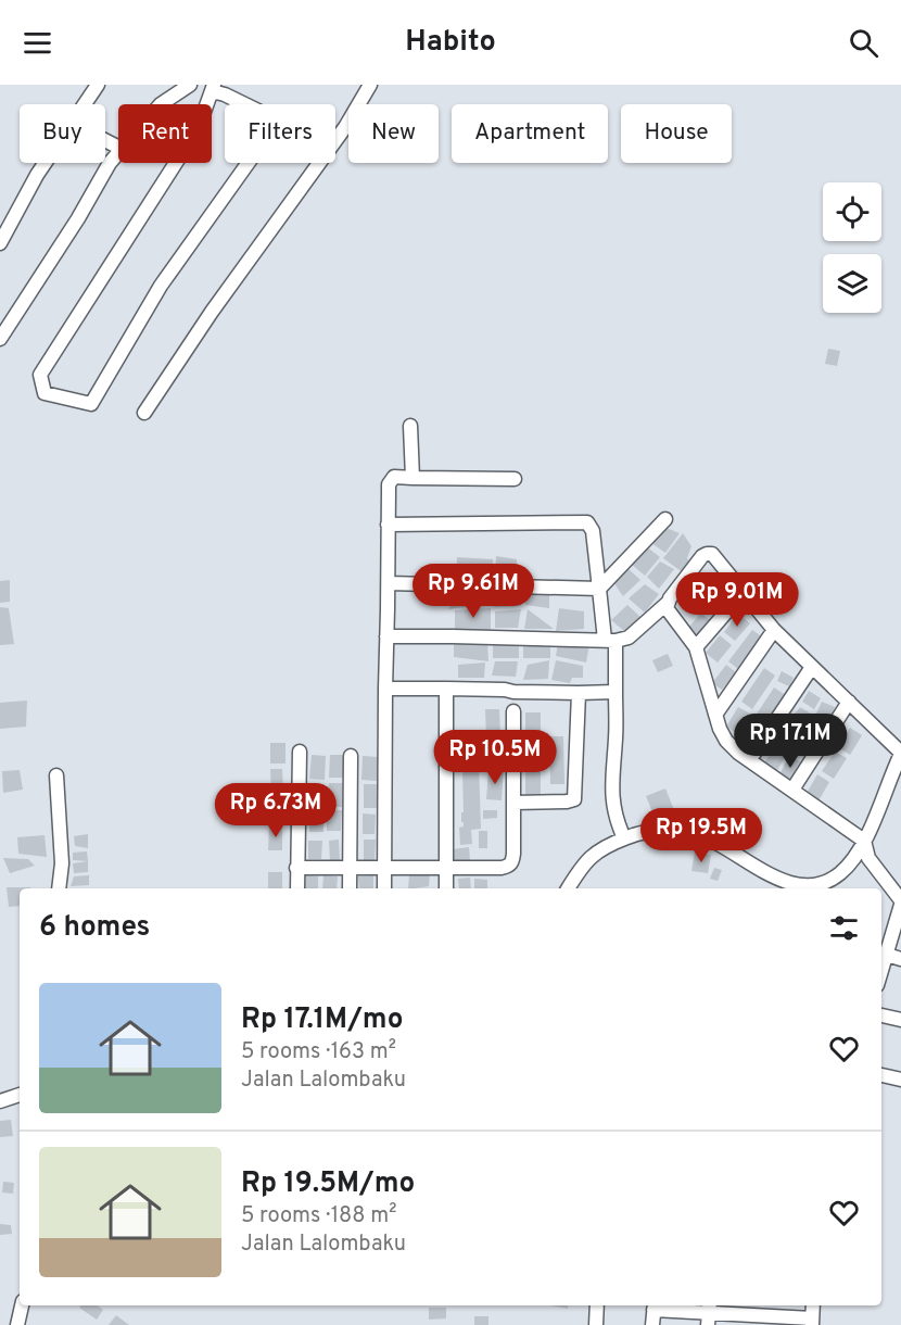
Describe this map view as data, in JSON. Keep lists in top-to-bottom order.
{
  "page": {
    "header": "Habito",
    "chip": [
      "Buy",
      "Rent",
      "Filters",
      "New",
      "Apartment",
      "House"
    ],
    "price": [
      "Rp 9.61M",
      "Rp 9.01M",
      "Rp 17.1M",
      "Rp 10.5M",
      "Rp 6.73M",
      "Rp 19.5M"
    ],
    "heading": "6 homes",
    "list": [
      {
        "name": "Rp 17.1M/mo",
        "note": "5 rooms · 163 m² · Jalan Lalombaku"
      },
      {
        "name": "Rp 19.5M/mo",
        "note": "5 rooms · 188 m² · Jalan Lalombaku"
      }
    ]
  }
}
